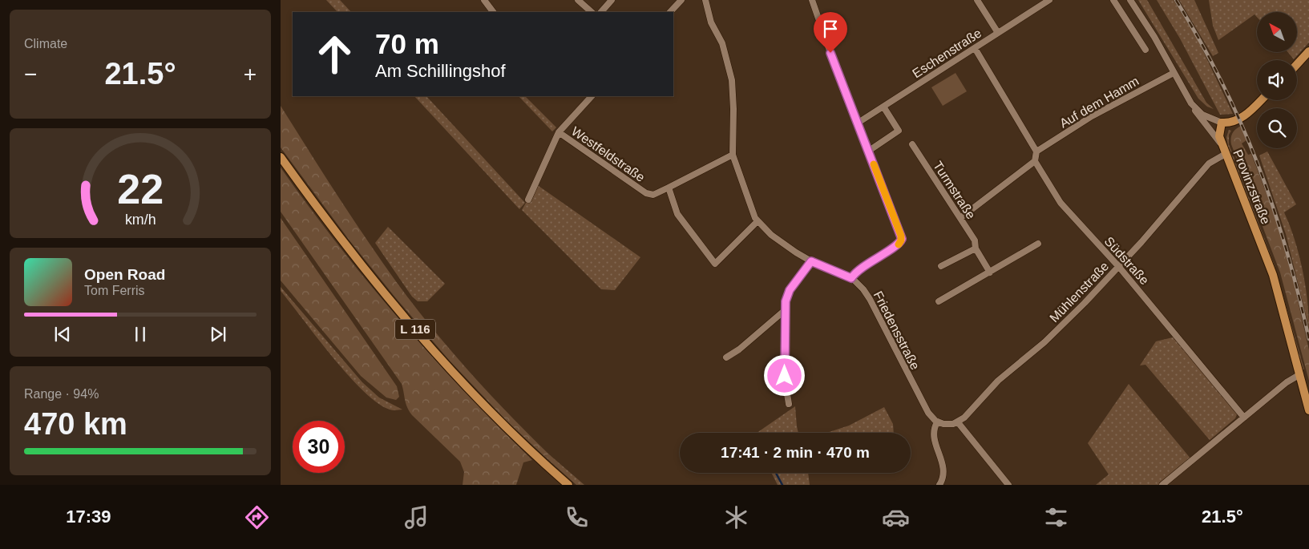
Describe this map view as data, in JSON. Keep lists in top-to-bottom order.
{
  "streets": {
    "main road": ["Provinzstraße", "L 116"],
    "street": [
      "Eschenstraße",
      "Auf dem Hamm",
      "Westfeldstraße",
      "Turmstraße",
      "Südstraße",
      "Mühlenstraße",
      "Friedensstraße"
    ]
  },
  "crossings": [
    ["Westfeldstraße", "Friedensstraße"],
    ["Provinzstraße", "Mühlenstraße"],
    ["Südstraße", "Mühlenstraße"]
  ],
  "north": "top left",
  "page": {
    "tile": [
      "Climate",
      ["Range · 94%", "470 km"]
    ],
    "turn": ["70 m", "Am Schillingshof"],
    "heat": ["−", "21.5°", "+"],
    "song": ["Open Road", "Tom Ferris"],
    "limit": "30",
    "trip": "17:41 · 2 min · 470 m",
    "tabs": ["17:39", "21.5°"],
    "gauge": ["22", "km/h"]
  }
}
